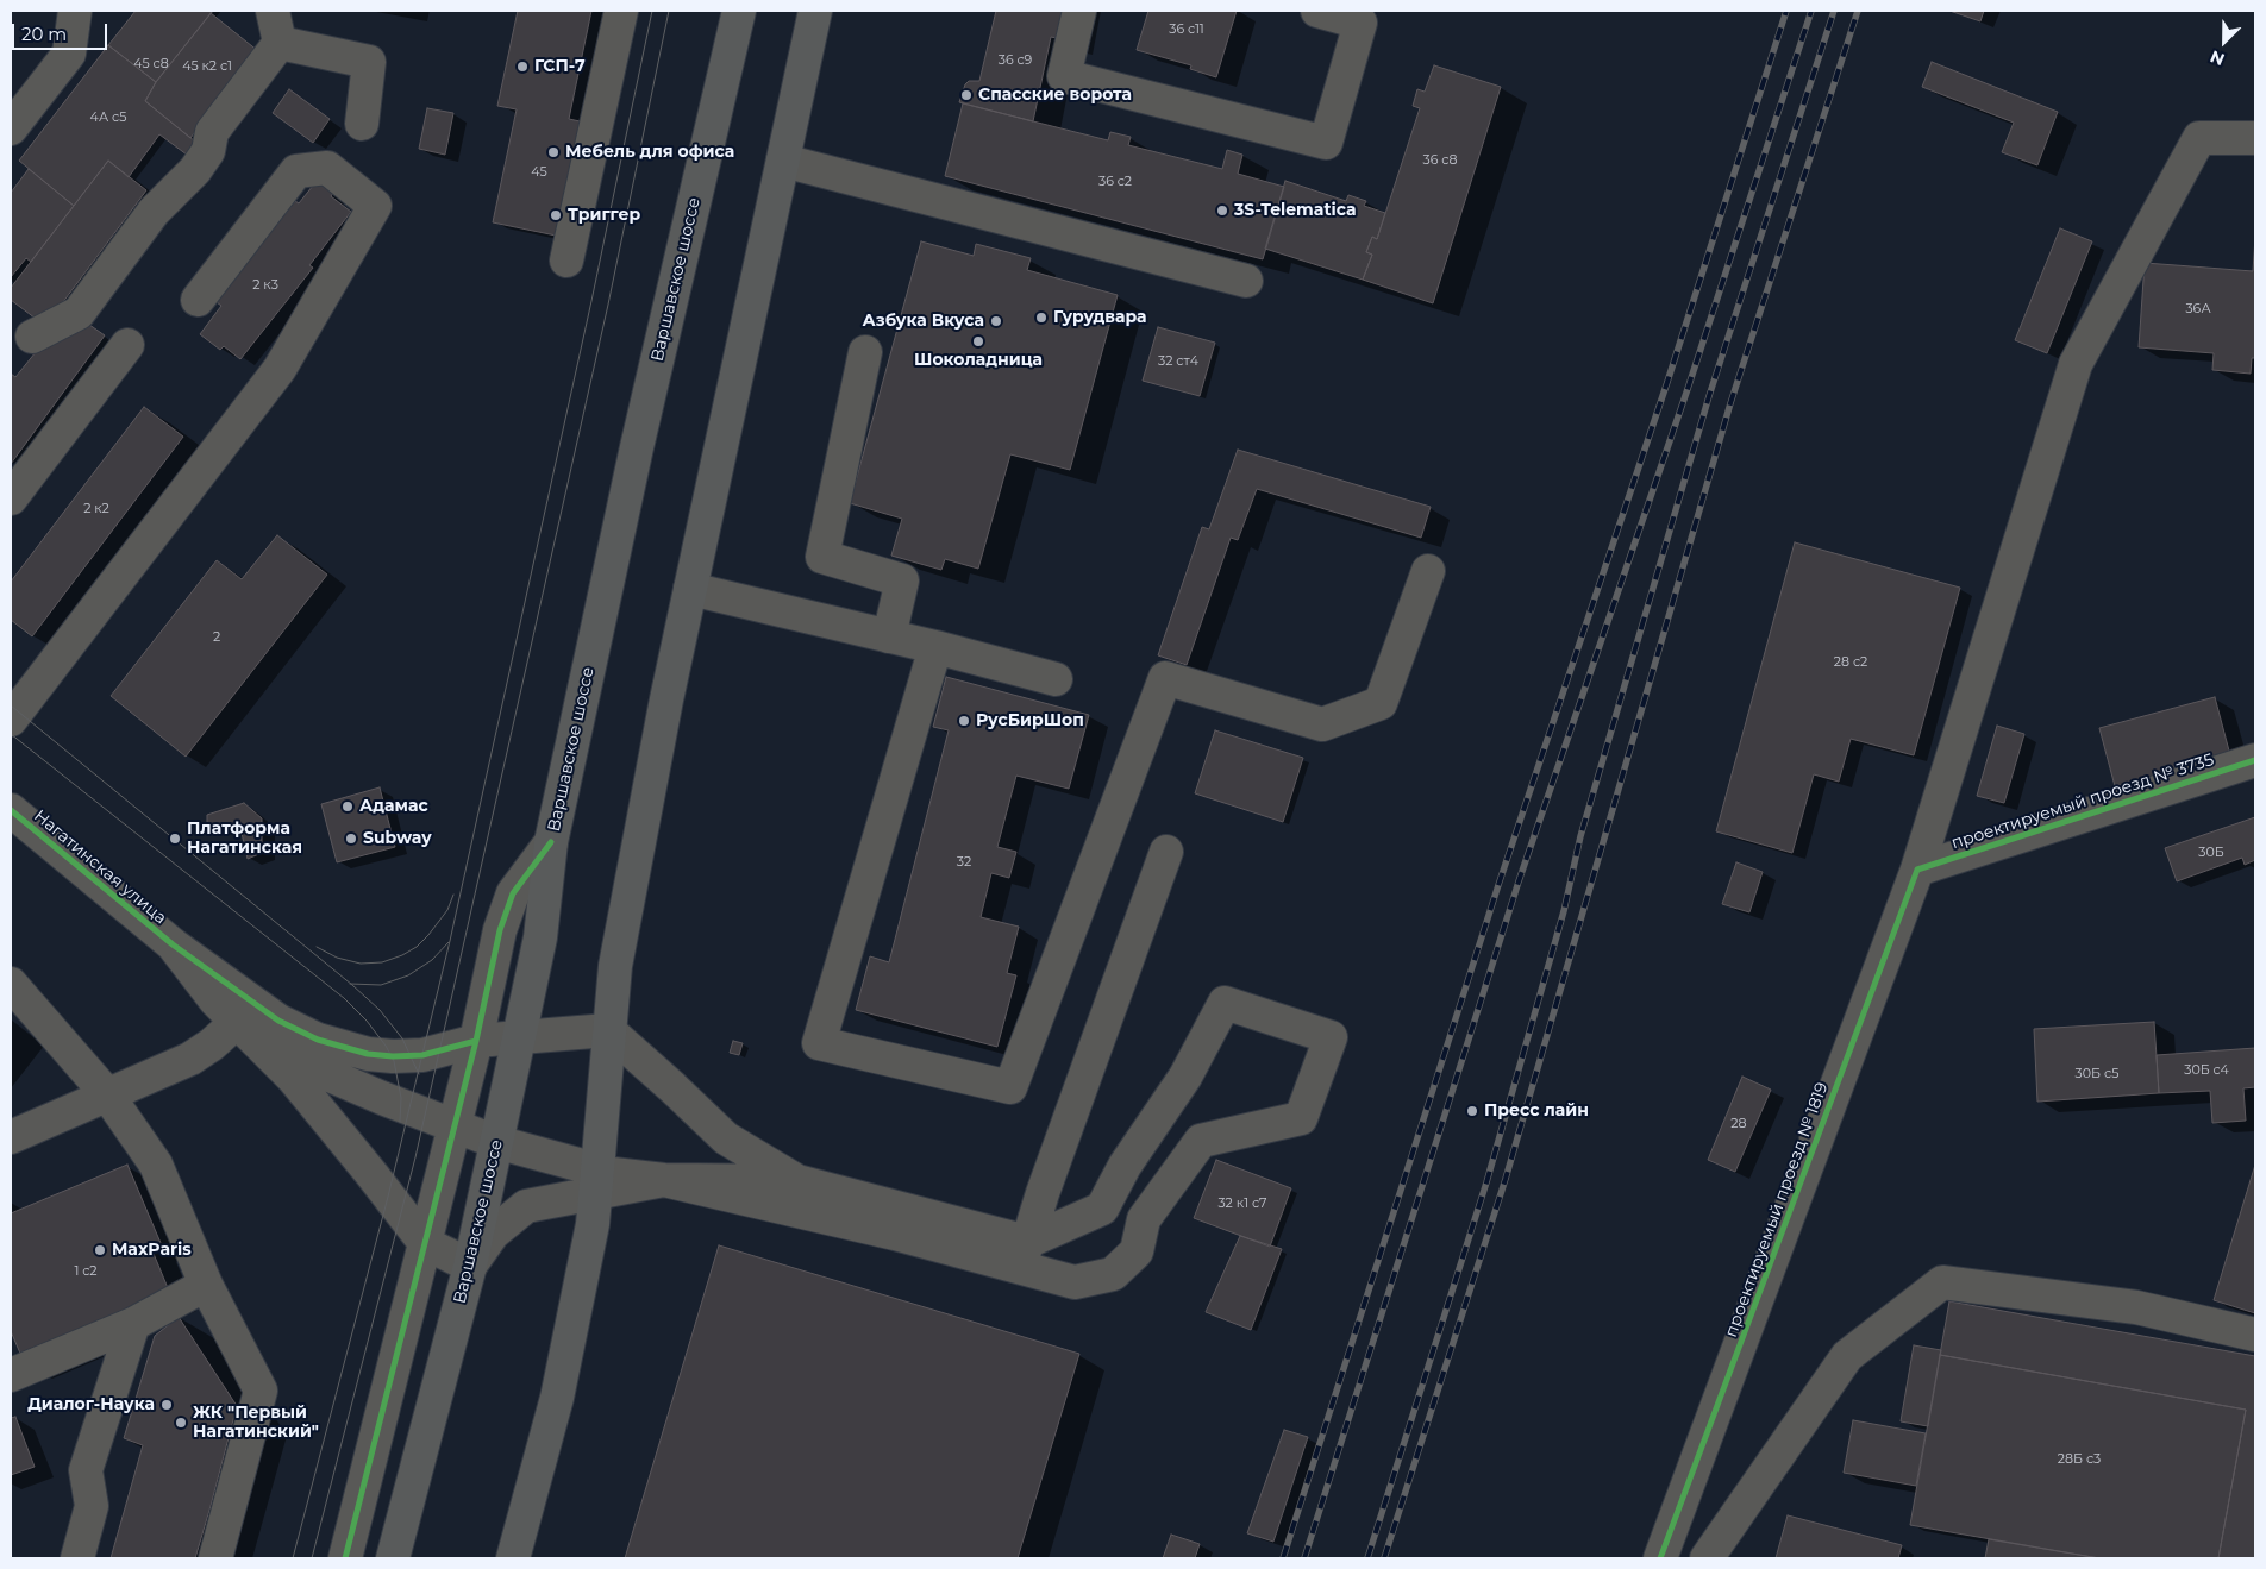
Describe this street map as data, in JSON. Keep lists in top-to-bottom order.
{
  "streets": {
    "main road": ["Варшавское шоссе"],
    "street": ["проектируемый проезд № 3735", "Нагатинская улица", "проектируемый проезд № 1819"]
  },
  "crossings": [
    ["проектируемый проезд № 3735", "проектируемый проезд № 1819"]
  ],
  "places": [
    "ГСП-7",
    "Спасские ворота",
    "Мебель для офиса",
    "3S-Telematica",
    "Триггер",
    "Гурудвара",
    "Азбука Вкуса",
    "Шоколадница",
    "РусБирШоп",
    "Адамас",
    "Платформа Нагатинская",
    "Subway",
    "Пресс лайн",
    "MaxParis",
    "Диалог-Наука",
    "ЖК \"Первый Нагатинский\""
  ],
  "house_numbers": [
    "36 с11",
    "36 с9",
    "45 с8",
    "45 к2 с1",
    "4А с5",
    "36 с8",
    "45",
    "36 с2",
    "2 к3",
    "36А",
    "32 ст4",
    "2 к2",
    "2",
    "28 с2",
    "30Б",
    "32",
    "30Б с4",
    "30Б с5",
    "28",
    "32 к1 с7",
    "1 с2",
    "28Б с3"
  ],
  "scale_bar": "20 m",
  "north": "bottom left"
}
